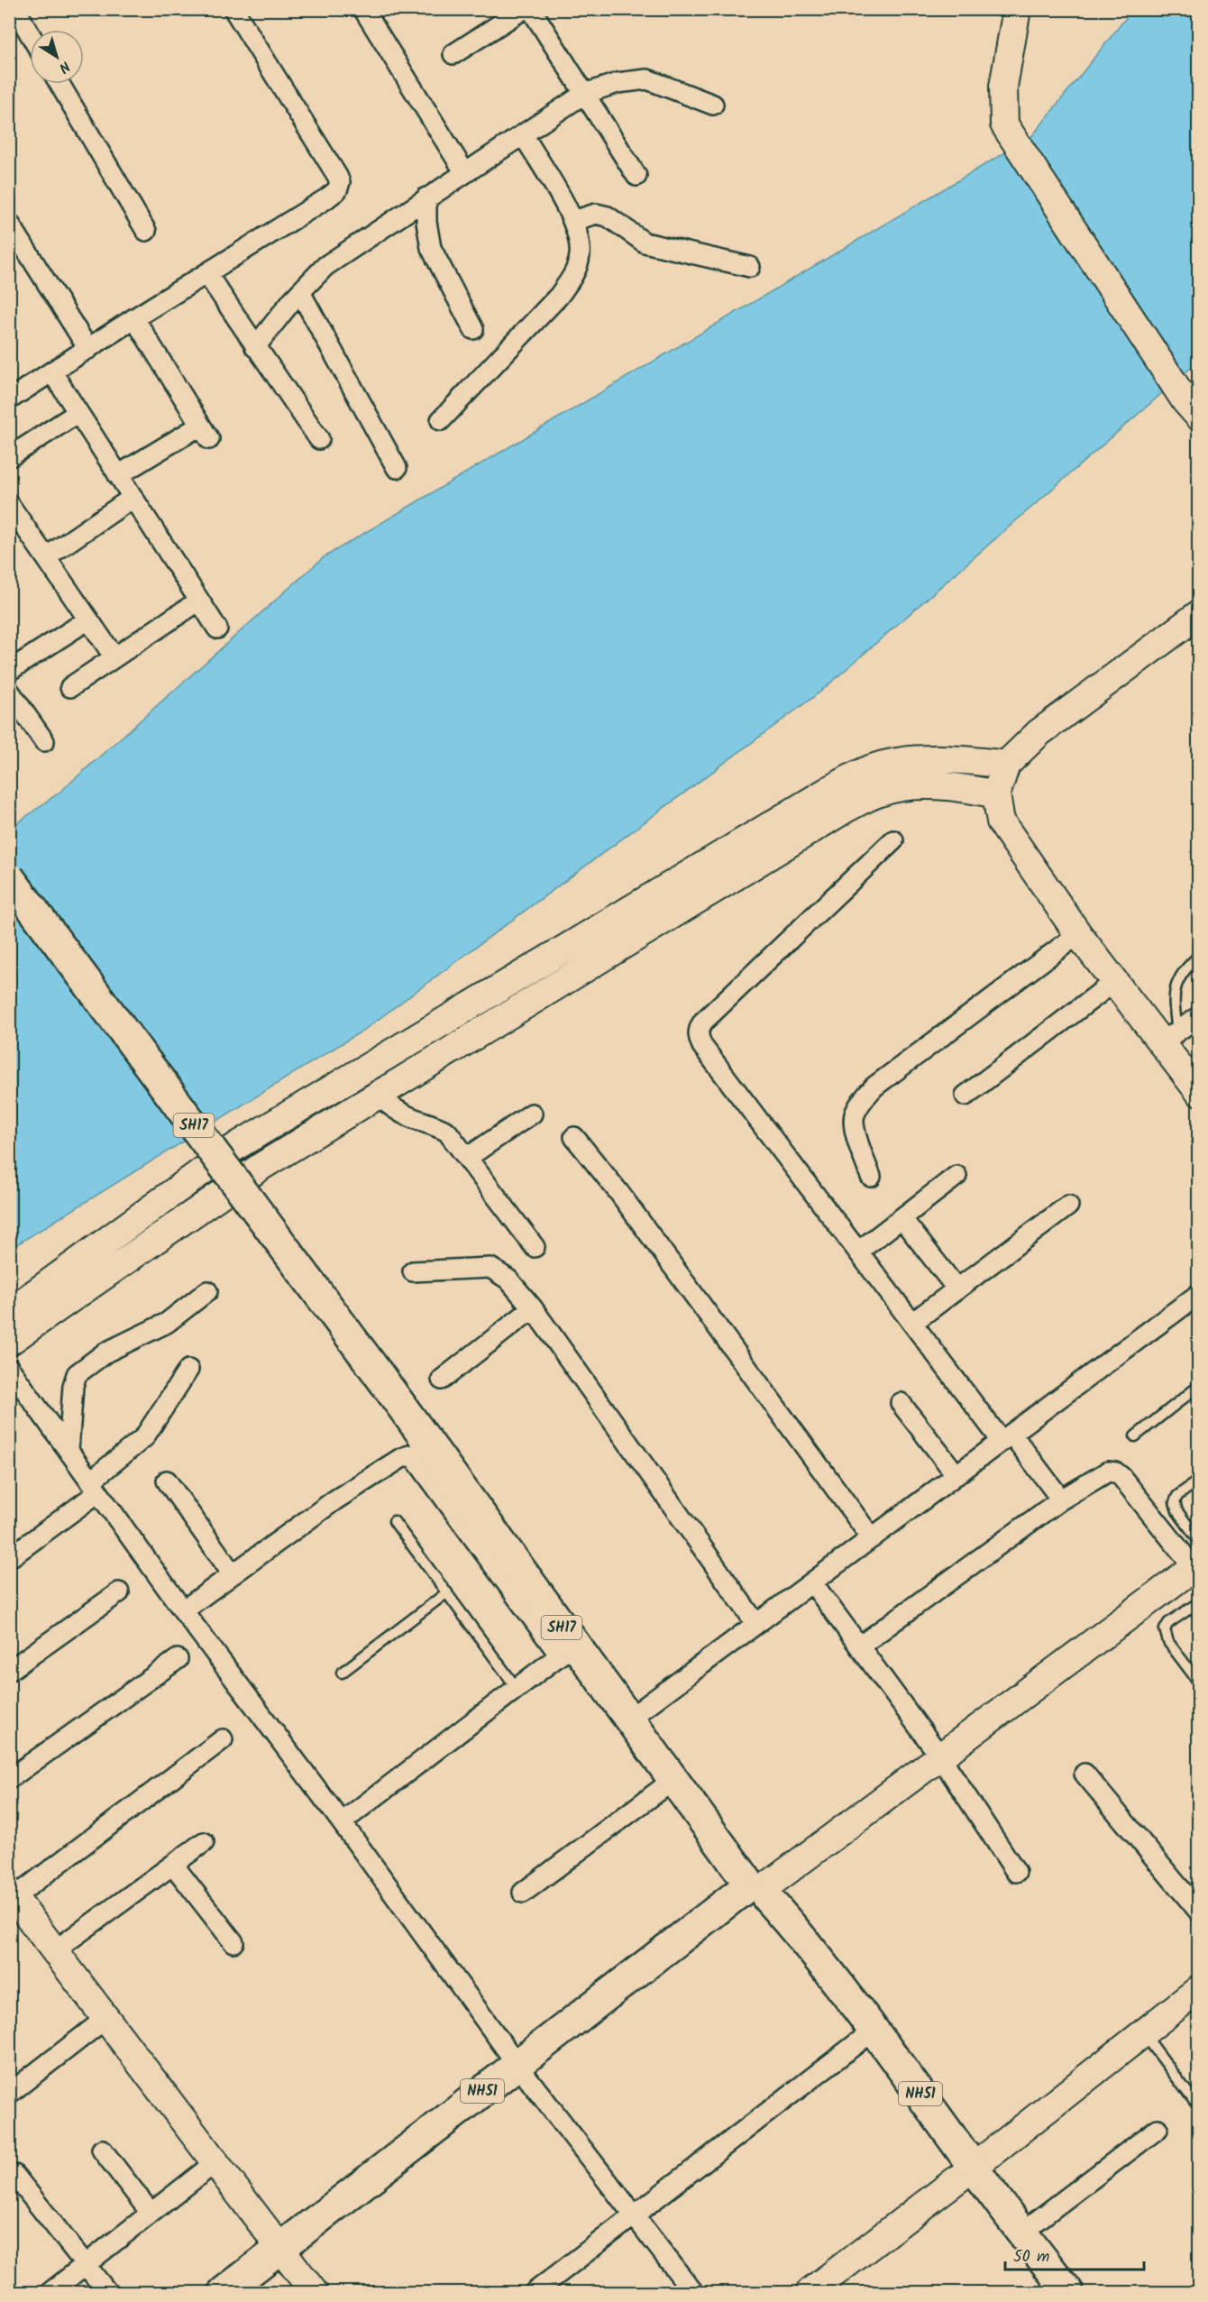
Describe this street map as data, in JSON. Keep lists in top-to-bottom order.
{
  "streets": {
    "main road": ["SH17", "NH51"]
  },
  "crossings": [
    ["SH17", "NH51"]
  ],
  "scale_bar": "50 m",
  "north": "bottom right"
}
